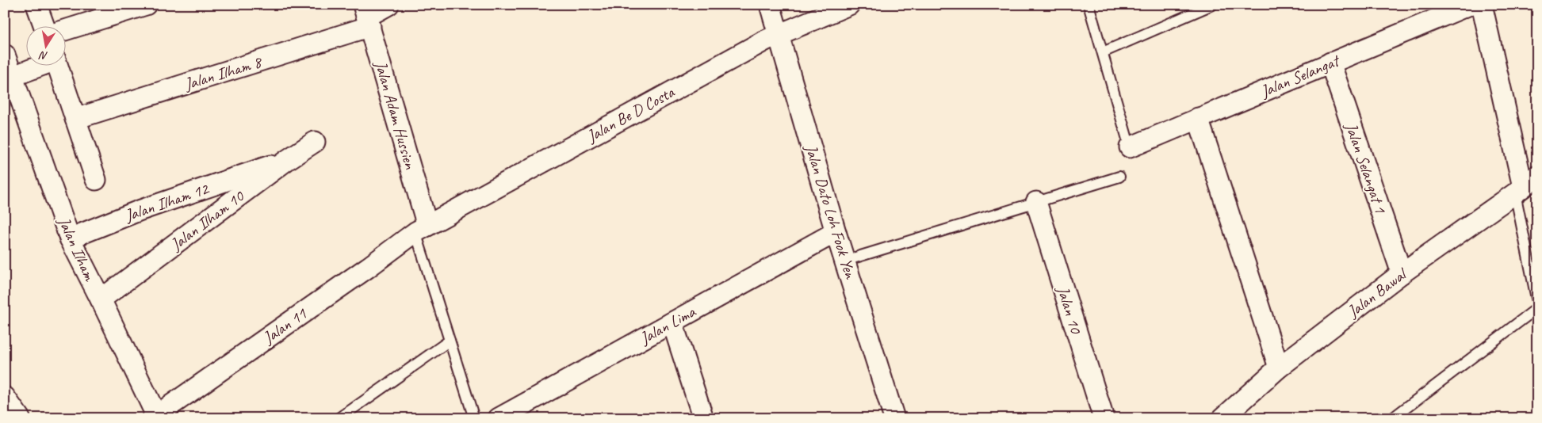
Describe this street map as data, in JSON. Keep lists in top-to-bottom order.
{
  "streets": {
    "street": [
      "Jalan Ilham 8",
      "Jalan Selangat",
      "Jalan Be D Costa",
      "Jalan Adam Hussien",
      "Jalan Selangat 1",
      "Jalan Ilham 12",
      "Jalan Dato Loh Fook Yen",
      "Jalan Ilham 10",
      "Jalan Ilham",
      "Jalan Bawal",
      "Jalan 10",
      "Jalan Lima",
      "Jalan 11"
    ]
  },
  "crossings": [
    ["Jalan Ilham 8", "Jalan Adam Hussien"],
    ["Jalan Selangat", "Jalan Selangat 1"],
    ["Jalan Be D Costa", "Jalan Adam Hussien"],
    ["Jalan Be D Costa", "Jalan Dato Loh Fook Yen"],
    ["Jalan Be D Costa", "Jalan 11"],
    ["Jalan Adam Hussien", "Jalan 11"],
    ["Jalan Selangat 1", "Jalan Bawal"],
    ["Jalan Ilham 12", "Jalan Ilham 10"],
    ["Jalan Ilham 12", "Jalan Ilham"],
    ["Jalan Dato Loh Fook Yen", "Jalan Lima"],
    ["Jalan Ilham 10", "Jalan Ilham"],
    ["Jalan Ilham", "Jalan 11"]
  ],
  "north": "bottom"
}
